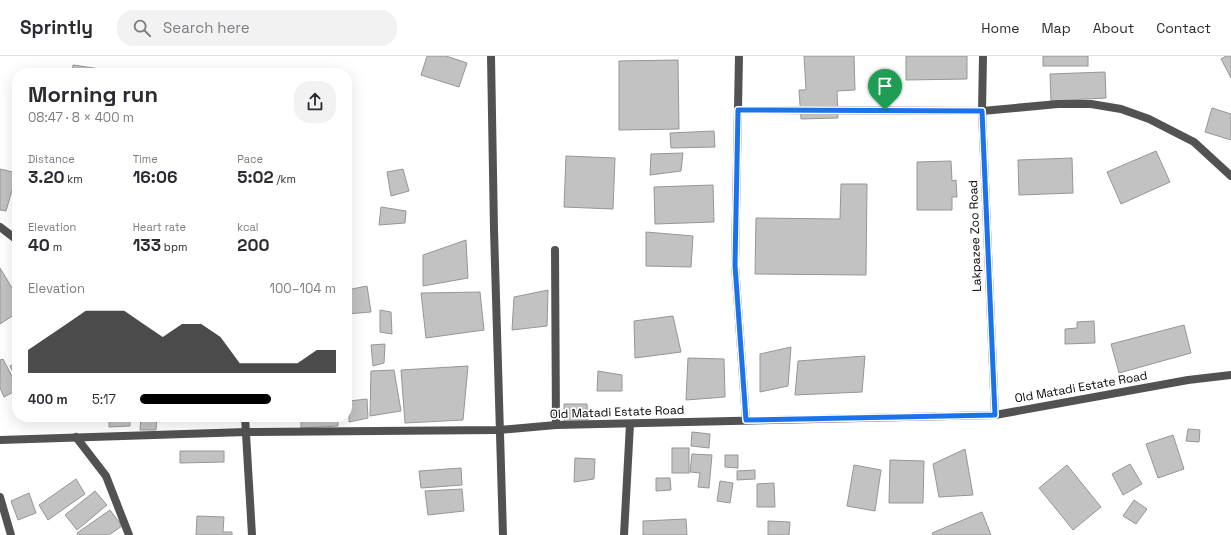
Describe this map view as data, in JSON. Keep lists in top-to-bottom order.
{
  "streets": {
    "street": ["Lakpazee Zoo Road", "Old Matadi Estate Road"]
  },
  "crossings": [
    ["Lakpazee Zoo Road", "Old Matadi Estate Road"]
  ],
  "page": {
    "header": "Sprintly",
    "search": "Search here",
    "nav": [
      "Home",
      "Map",
      "About",
      "Contact"
    ],
    "heading": ["Morning run", "08:47 · 8 × 400 m"],
    "stats": [
      ["Distance", "3.20 km"],
      ["Time", "16:06"],
      ["Pace", "5:02 /km"],
      ["Elevation", "40 m"],
      ["Heart rate", "133 bpm"],
      ["kcal", "200"]
    ],
    "chart": ["Elevation", "100–104 m"],
    "list": [
      {
        "name": "400 m",
        "note": "5:17"
      }
    ]
  }
}
